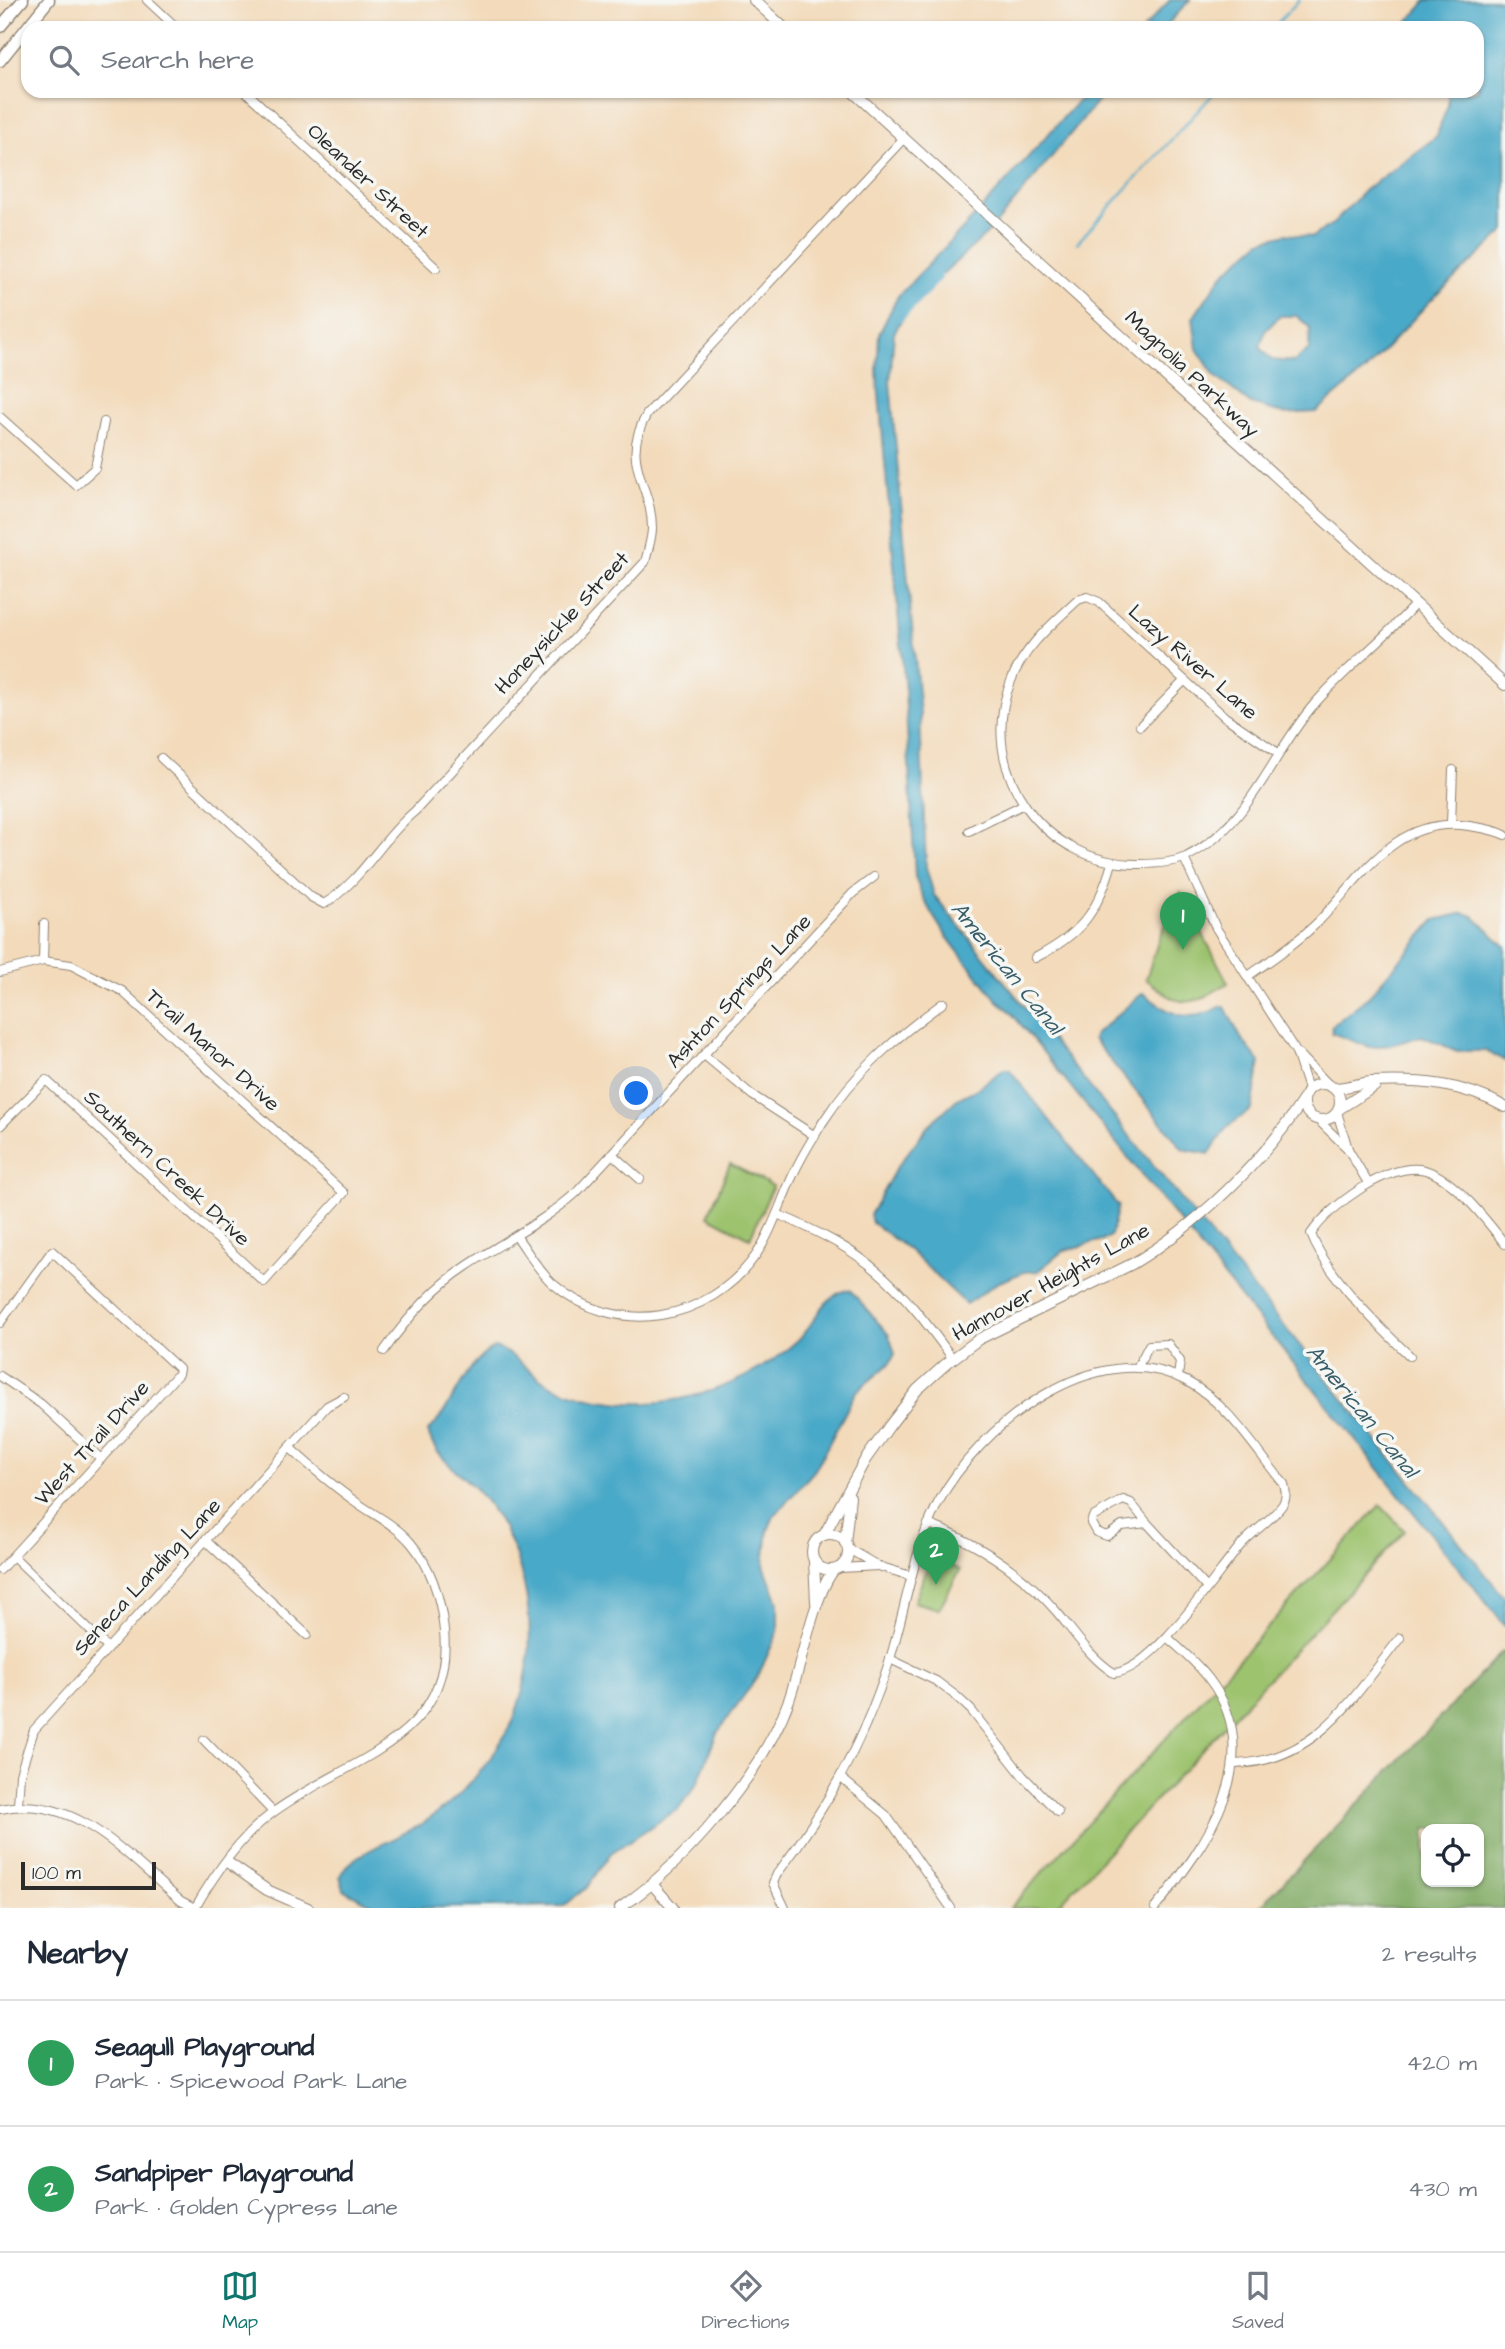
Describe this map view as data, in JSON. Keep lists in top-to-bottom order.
{
  "streets": {
    "street": [
      "Oleander Street",
      "Magnolia Parkway",
      "Honeysickle Street",
      "Lazy River Lane",
      "Ashton Springs Lane",
      "Trail Manor Drive",
      "Southern Creek Drive",
      "Hannover Heights Lane",
      "West Trail Drive",
      "Seneca Landing Lane"
    ]
  },
  "crossings": [
    ["Magnolia Parkway", "Honeysickle Street"],
    ["Trail Manor Drive", "Southern Creek Drive"]
  ],
  "water": ["American Canal"],
  "scale_bar": "100 m",
  "page": {
    "search": "Search here",
    "pins": ["1", "2"],
    "scale": "100 m",
    "heading": ["Nearby", "2 results"],
    "list": [
      {
        "mark": "1",
        "name": "Seagull Playground",
        "note": "Park · Spicewood Park Lane",
        "value": "420 m"
      },
      {
        "mark": "2",
        "name": "Sandpiper Playground",
        "note": "Park · Golden Cypress Lane",
        "value": "430 m"
      }
    ],
    "nav": ["Map", "Directions", "Saved"]
  }
}
